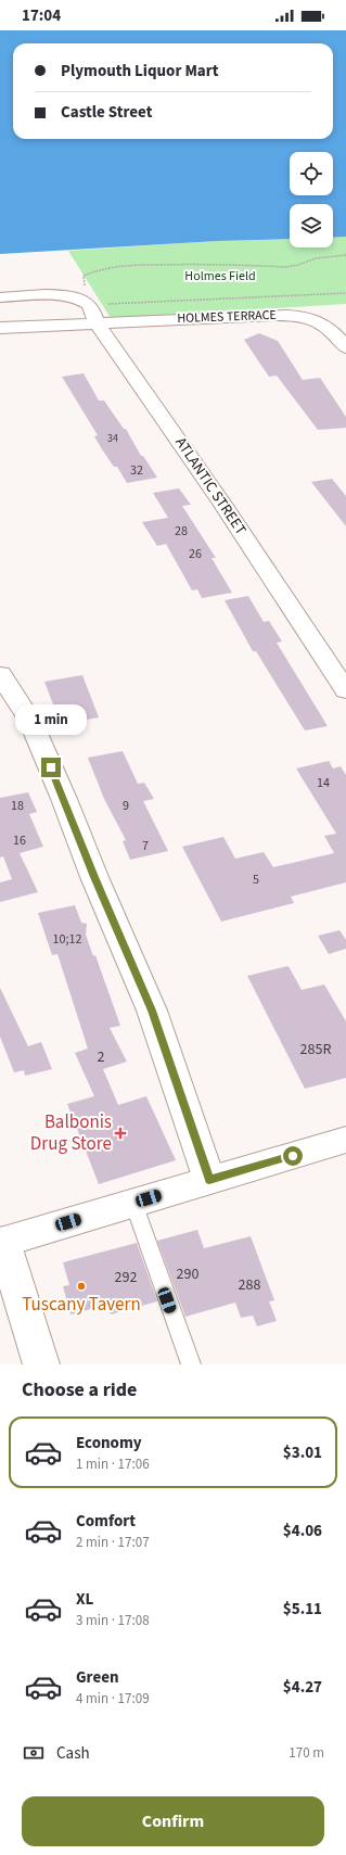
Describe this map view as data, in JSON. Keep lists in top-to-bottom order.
{
  "streets": {
    "street": ["HOLMES TERRACE", "ATLANTIC STREET"]
  },
  "crossings": [
    ["HOLMES TERRACE", "ATLANTIC STREET"]
  ],
  "parks": ["Holmes Field"],
  "places": {
    "health": ["Balbonis Drug Store"],
    "other": ["Tuscany Tavern"]
  },
  "house_numbers": [
    "34",
    "32",
    "28",
    "26",
    "14",
    "18",
    "9",
    "16",
    "7",
    "5",
    "10;12",
    "285R",
    "2",
    "290",
    "292",
    "288"
  ],
  "page": {
    "status": "17:04",
    "banner": ["Plymouth Liquor Mart", "Castle Street"],
    "bubble": "1 min",
    "heading": "Choose a ride",
    "list": [
      {
        "name": "Economy",
        "note": "1 min · 17:06",
        "value": "$3.01"
      },
      {
        "name": "Comfort",
        "note": "2 min · 17:07",
        "value": "$4.06"
      },
      {
        "name": "XL",
        "note": "3 min · 17:08",
        "value": "$5.11"
      },
      {
        "name": "Green",
        "note": "4 min · 17:09",
        "value": "$4.27"
      }
    ],
    "pay": ["Cash", "170 m"],
    "buttons": "Confirm"
  }
}
